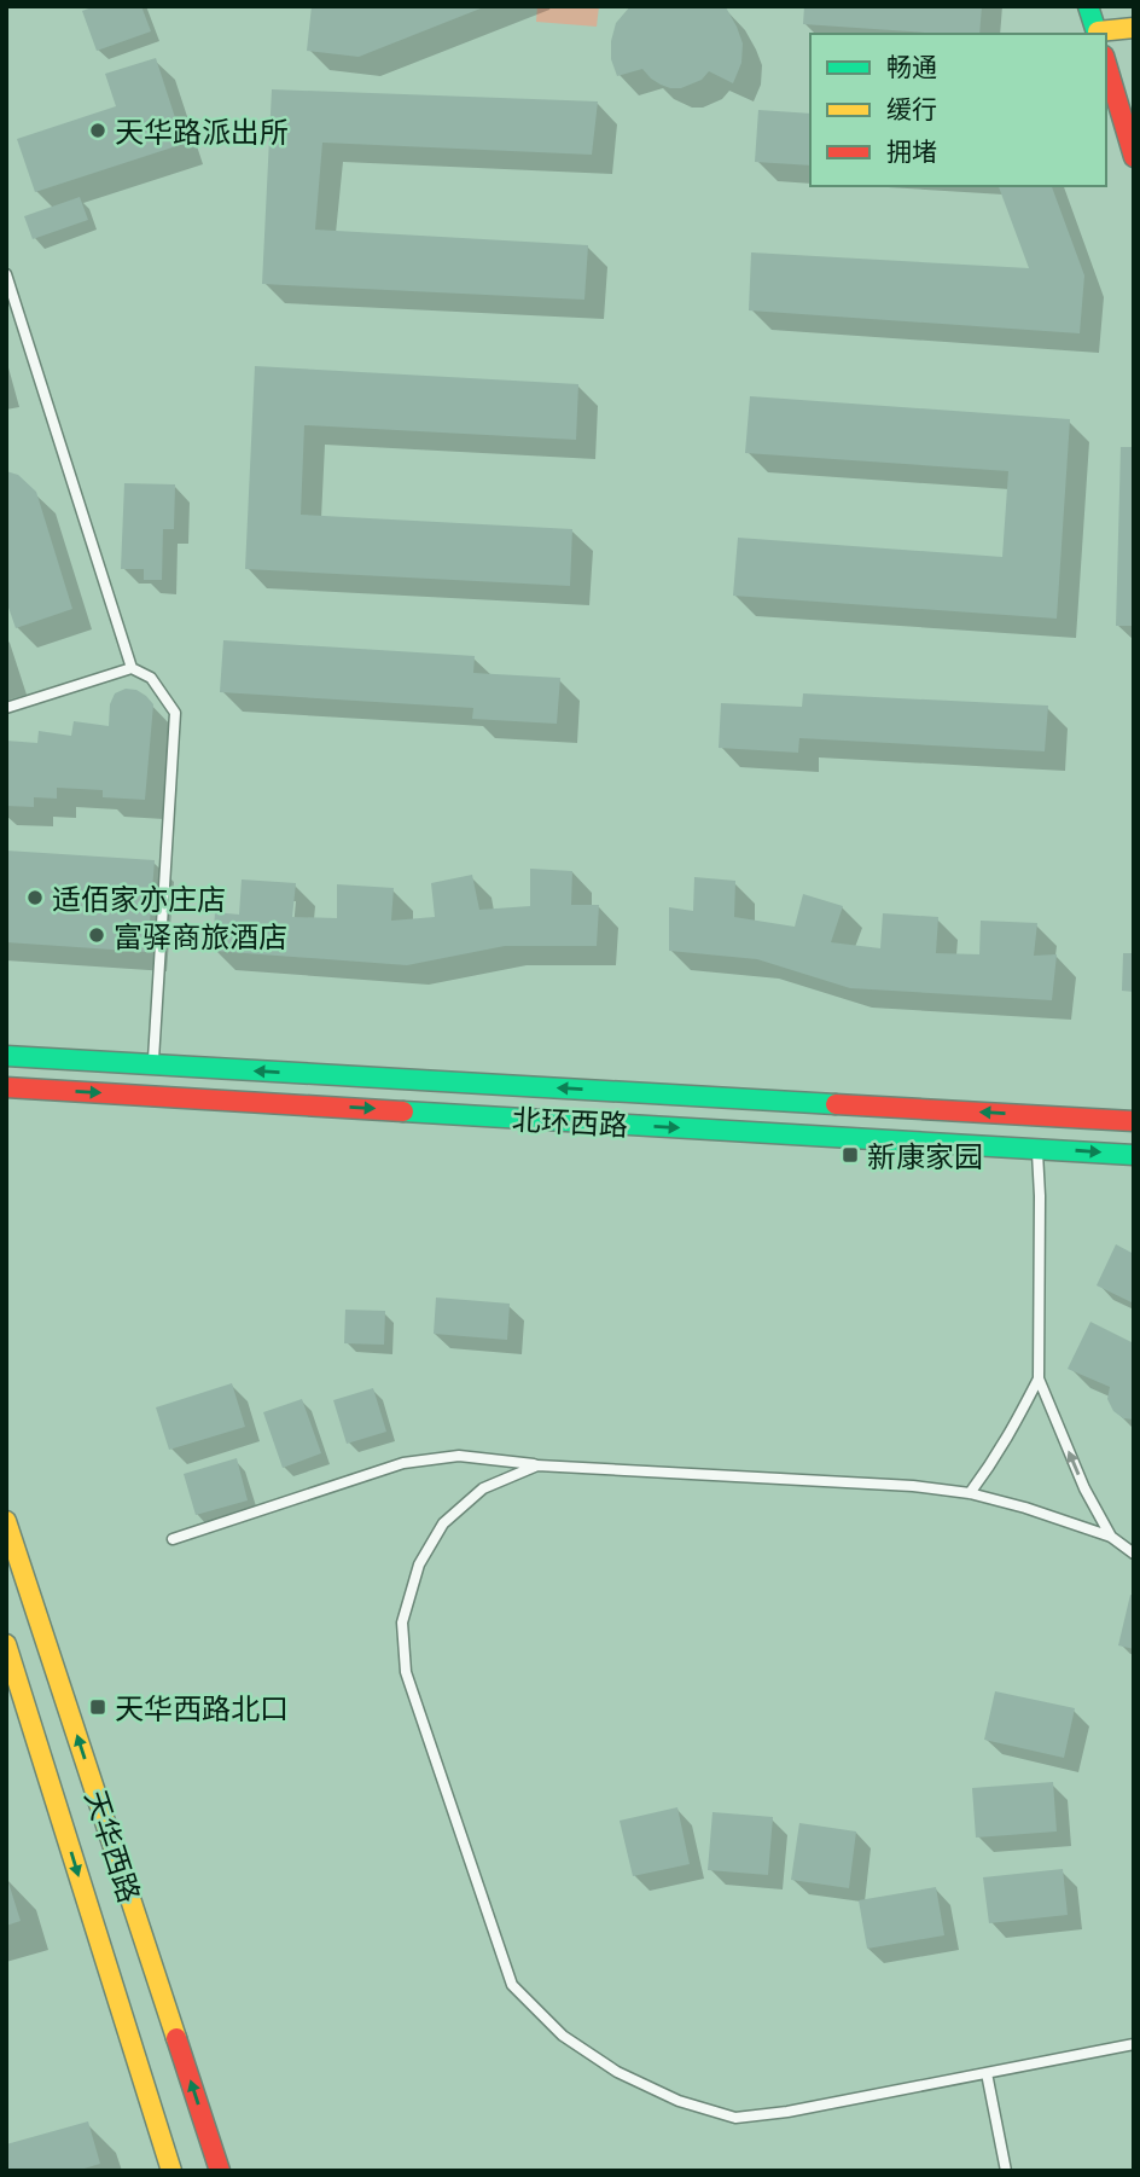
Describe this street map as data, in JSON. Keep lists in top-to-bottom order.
{
  "streets": {
    "street": ["北环西路", "天华西路"]
  },
  "places": {
    "other": ["天华路派出所", "适佰家亦庄店", "富驿商旅酒店"],
    "transit": ["新康家园", "天华西路北口"]
  },
  "legend": ["畅通", "缓行", "拥堵"]
}
